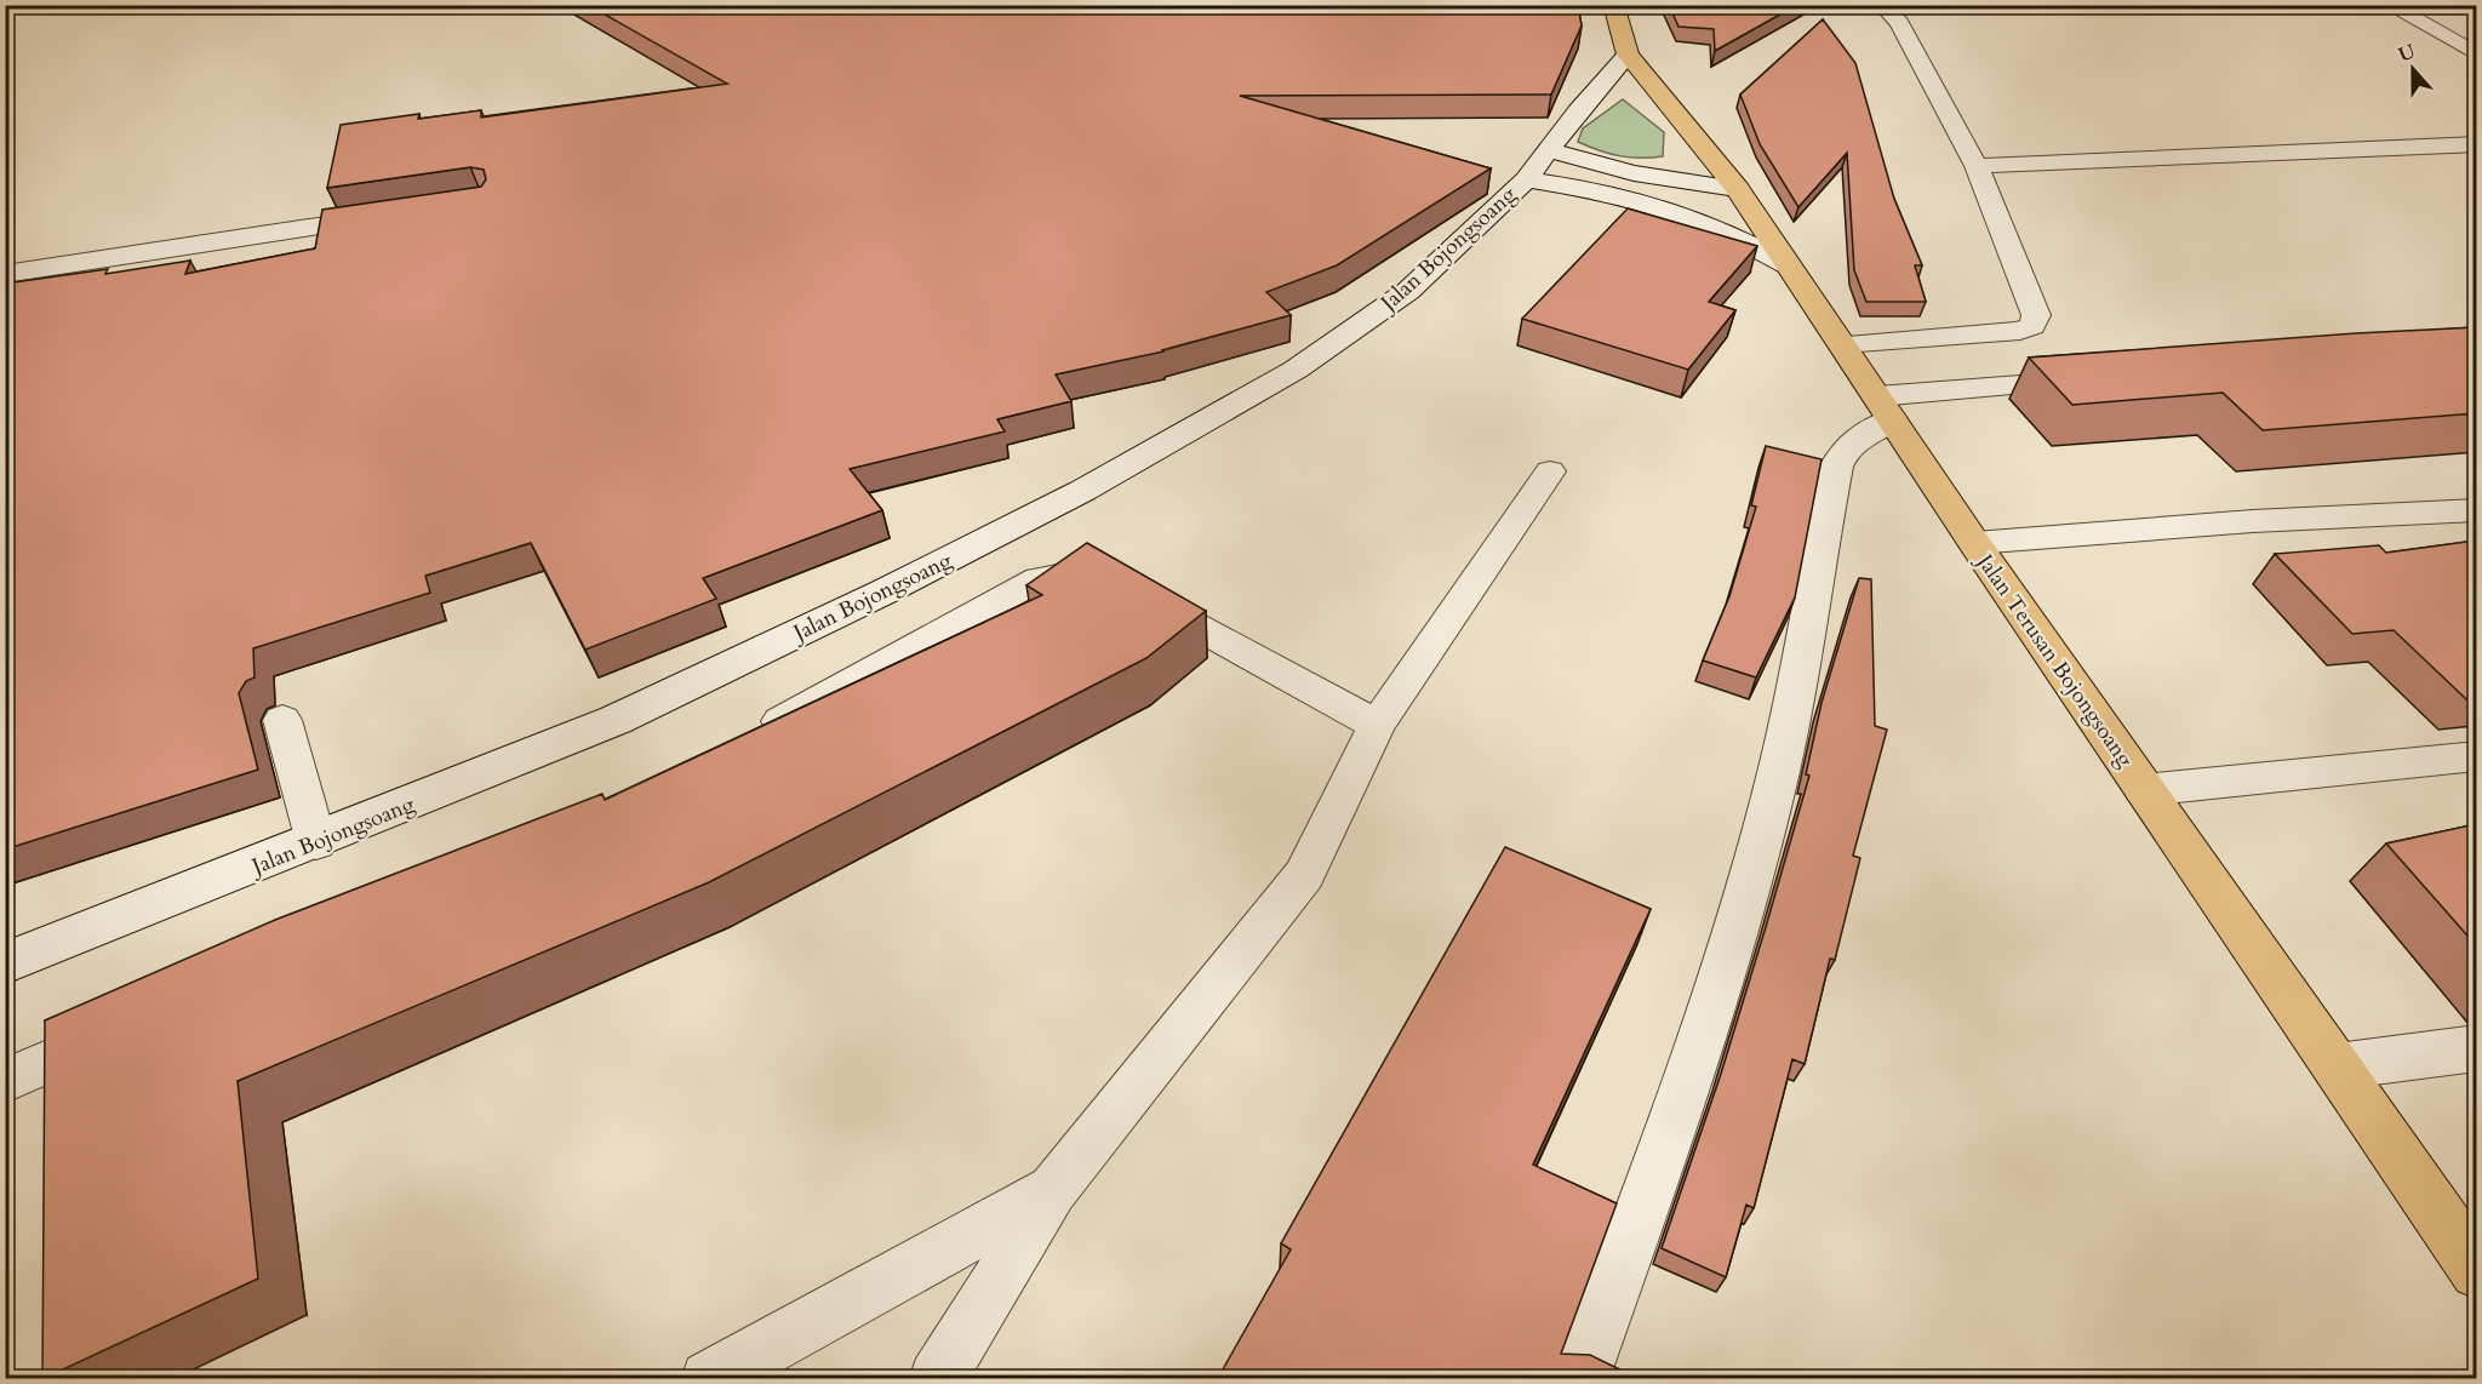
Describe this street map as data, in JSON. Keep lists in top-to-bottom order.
{
  "streets": {
    "main road": ["Jalan Bojongsoang", "Jalan Terusan Bojongsoang"]
  },
  "crossings": [
    ["Jalan Bojongsoang", "Jalan Terusan Bojongsoang"]
  ],
  "north": "top"
}
